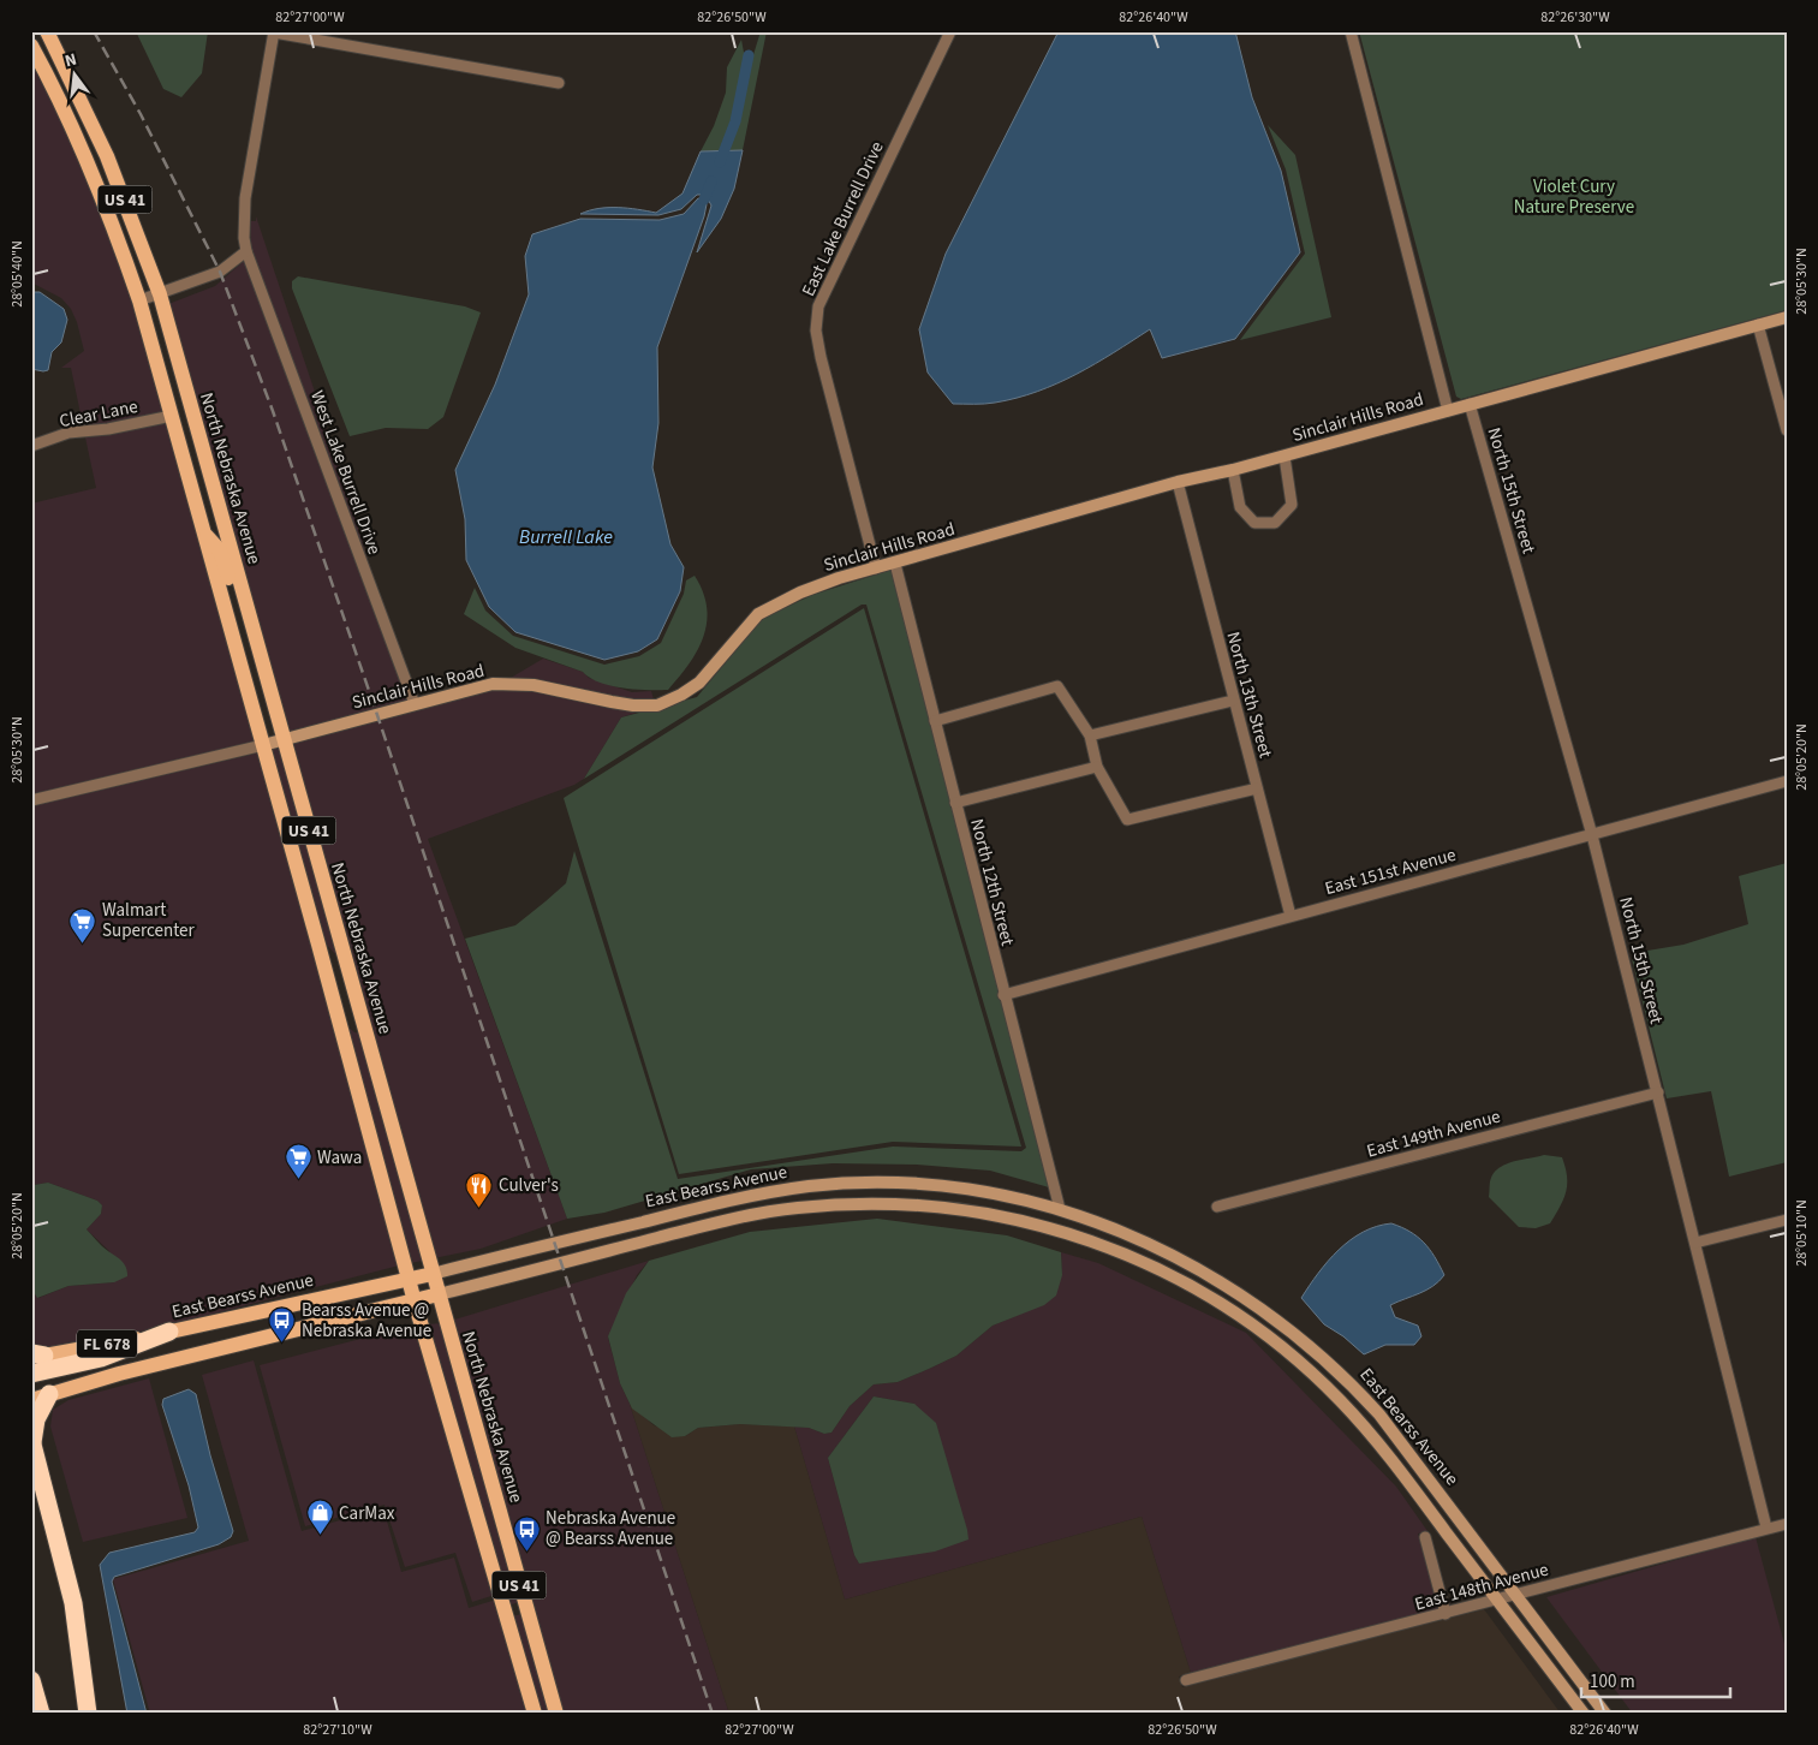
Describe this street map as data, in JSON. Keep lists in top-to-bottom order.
{
  "streets": {
    "main road": [
      "US 41",
      "Sinclair Hills Road",
      "North Nebraska Avenue",
      "East Bearss Avenue",
      "FL 678"
    ],
    "street": [
      "East Lake Burrell Drive",
      "Clear Lane",
      "West Lake Burrell Drive",
      "North 15th Street",
      "North 13th Street",
      "East 151st Avenue",
      "North 12th Street",
      "East 149th Avenue",
      "East 148th Avenue"
    ]
  },
  "crossings": [
    ["US 41", "Clear Lane"],
    ["US 41", "Sinclair Hills Road"],
    ["US 41", "East Bearss Avenue"],
    ["East Lake Burrell Drive", "Sinclair Hills Road"],
    ["Sinclair Hills Road", "West Lake Burrell Drive"],
    ["Sinclair Hills Road", "North Nebraska Avenue"],
    ["Sinclair Hills Road", "North 15th Street"],
    ["Sinclair Hills Road", "North 13th Street"],
    ["Sinclair Hills Road", "North 12th Street"],
    ["North Nebraska Avenue", "East Bearss Avenue"],
    ["North 15th Street", "East 151st Avenue"],
    ["North 15th Street", "East 149th Avenue"],
    ["North 15th Street", "East 148th Avenue"],
    ["North 13th Street", "East 151st Avenue"],
    ["East 151st Avenue", "North 12th Street"],
    ["North 12th Street", "East Bearss Avenue"],
    ["East Bearss Avenue", "East 148th Avenue"]
  ],
  "water": ["Burrell Lake"],
  "parks": ["Violet Cury Nature Preserve"],
  "places": {
    "supermarket": ["Walmart Supercenter", "Wawa"],
    "restaurant": ["Culver's"],
    "bus stop": ["Bearss Avenue @ Nebraska Avenue", "Nebraska Avenue @ Bearss Avenue"],
    "shop": ["CarMax"]
  },
  "scale_bar": "100 m",
  "north": "top",
  "coordinates": [
    "82°27'00\"W",
    "82°26'50\"W",
    "82°26'40\"W",
    "82°26'30\"W",
    "28°05'40\"N",
    "28°05'30\"N",
    "28°05'20\"N",
    "28°05'10\"N",
    "82°27'10\"W"
  ]
}
